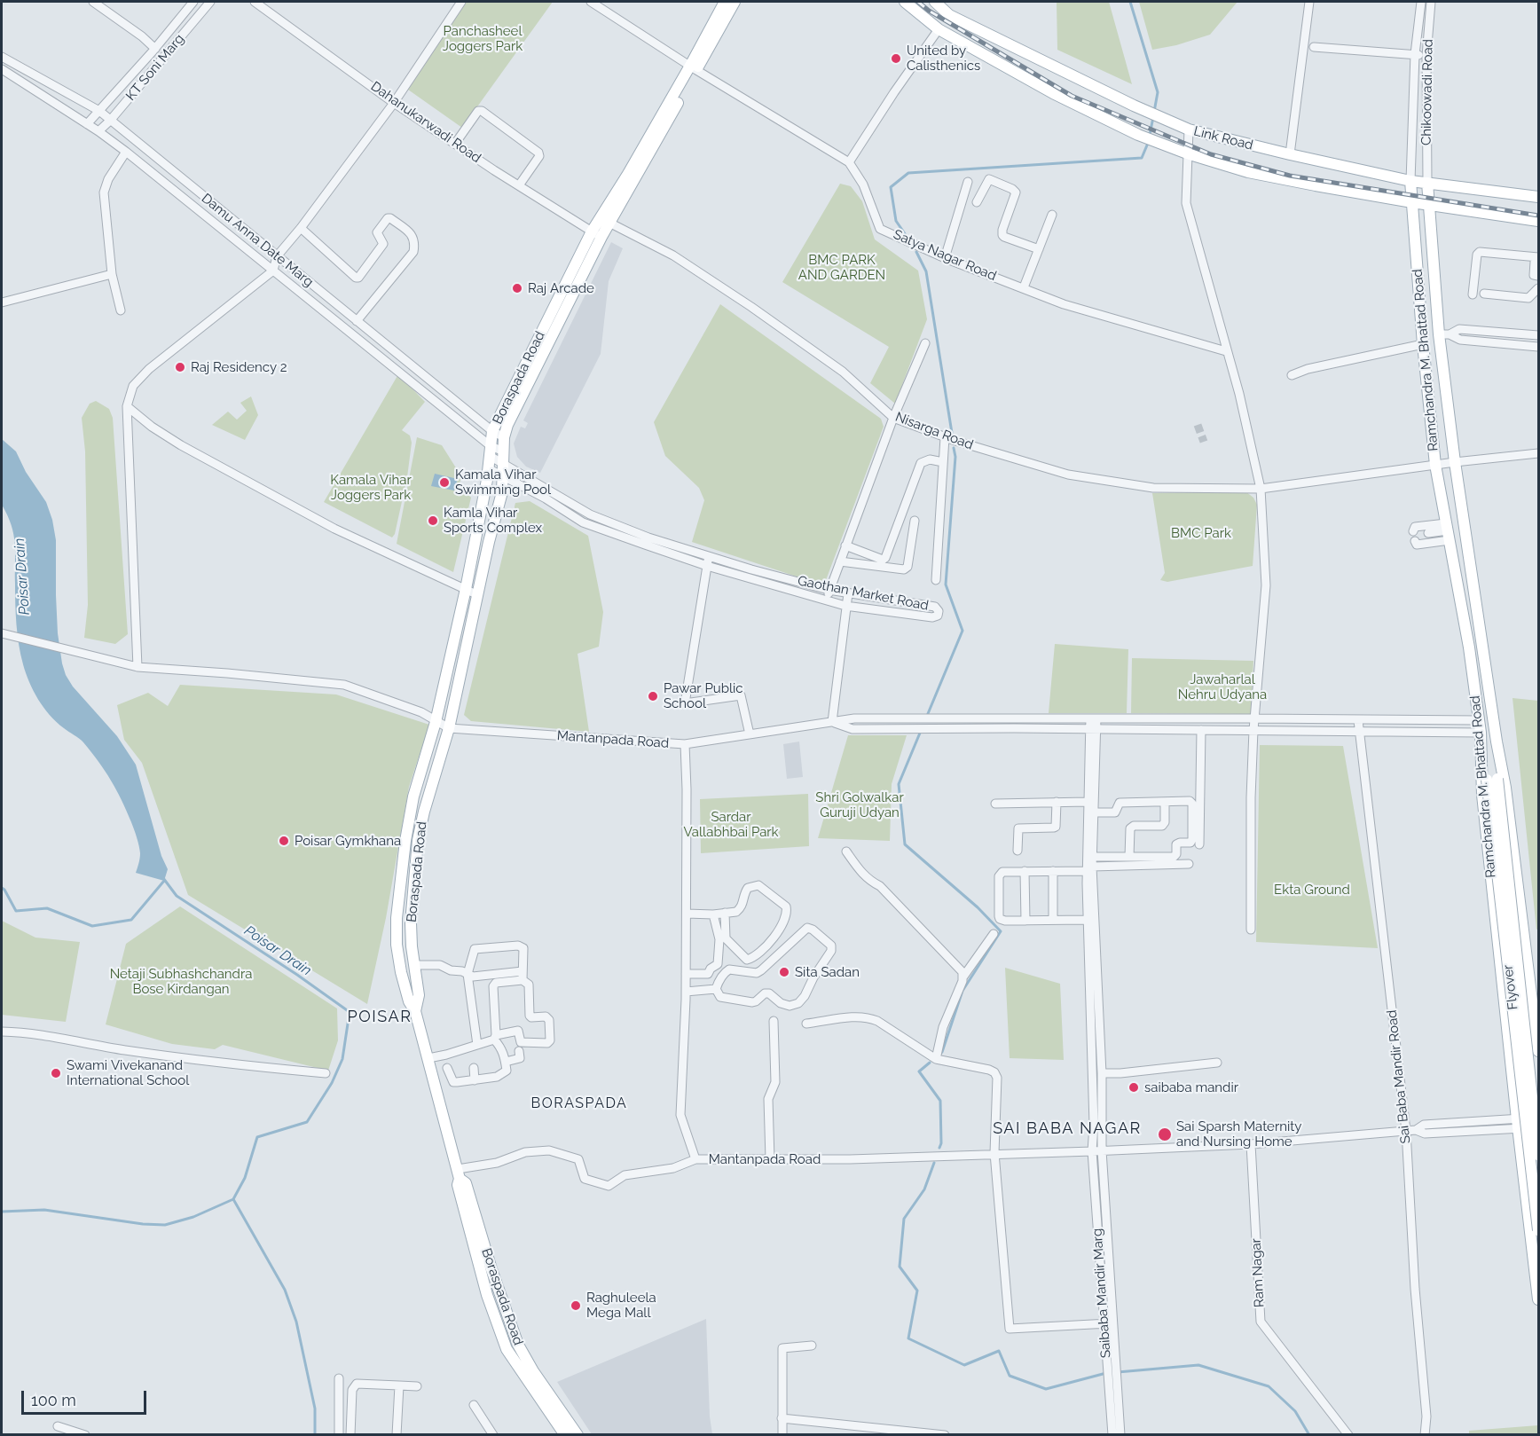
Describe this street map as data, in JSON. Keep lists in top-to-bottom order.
{
  "streets": {
    "main road": [
      "Link Road",
      "Ramchandra M. Bhattad Road",
      "Boraspada Road",
      "Flyover"
    ],
    "street": [
      "KT Soni Marg",
      "Chikoowadi Road",
      "Dahanukarwadi Road",
      "Damu Anna Date Marg",
      "Satya Nagar Road",
      "Nisarga Road",
      "Gaothan Market Road",
      "Mantanpada Road",
      "Sai Baba Mandir Road",
      "Ram Nagar",
      "Saibaba Mandir Marg"
    ]
  },
  "crossings": [
    ["KT Soni Marg", "Damu Anna Date Marg"],
    ["Chikoowadi Road", "Link Road"],
    ["Chikoowadi Road", "Ramchandra M. Bhattad Road"],
    ["Dahanukarwadi Road", "Boraspada Road"],
    ["Link Road", "Ramchandra M. Bhattad Road"],
    ["Damu Anna Date Marg", "Boraspada Road"],
    ["Damu Anna Date Marg", "Gaothan Market Road"],
    ["Satya Nagar Road", "Boraspada Road"],
    ["Ramchandra M. Bhattad Road", "Nisarga Road"],
    ["Ramchandra M. Bhattad Road", "Mantanpada Road"],
    ["Ramchandra M. Bhattad Road", "Flyover"],
    ["Boraspada Road", "Nisarga Road"],
    ["Boraspada Road", "Gaothan Market Road"],
    ["Boraspada Road", "Mantanpada Road"],
    ["Mantanpada Road", "Sai Baba Mandir Road"],
    ["Mantanpada Road", "Ram Nagar"],
    ["Mantanpada Road", "Saibaba Mandir Marg"]
  ],
  "districts": ["POISAR", "BORASPADA", "SAI BABA NAGAR"],
  "water": ["Poisar Drain"],
  "parks": [
    "Panchasheel Joggers Park",
    "BMC PARK AND GARDEN",
    "Kamala Vihar Joggers Park",
    "BMC Park",
    "Jawaharlal Nehru Udyana",
    "Shri Golwalkar Guruji Udyan",
    "Sardar Vallabhbai Park",
    "Ekta Ground",
    "Netaji Subhashchandra Bose Kirdangan"
  ],
  "places": [
    "United by Calisthenics",
    "Raj Arcade",
    "Raj Residency 2",
    "Kamala Vihar Swimming Pool",
    "Kamla Vihar Sports Complex",
    "Pawar Public School",
    "Poisar Gymkhana",
    "Sita Sadan",
    "Swami Vivekanand International School",
    "saibaba mandir",
    "Sai Sparsh Maternity and Nursing Home",
    "Raghuleela Mega Mall"
  ],
  "scale_bar": "100 m"
}
